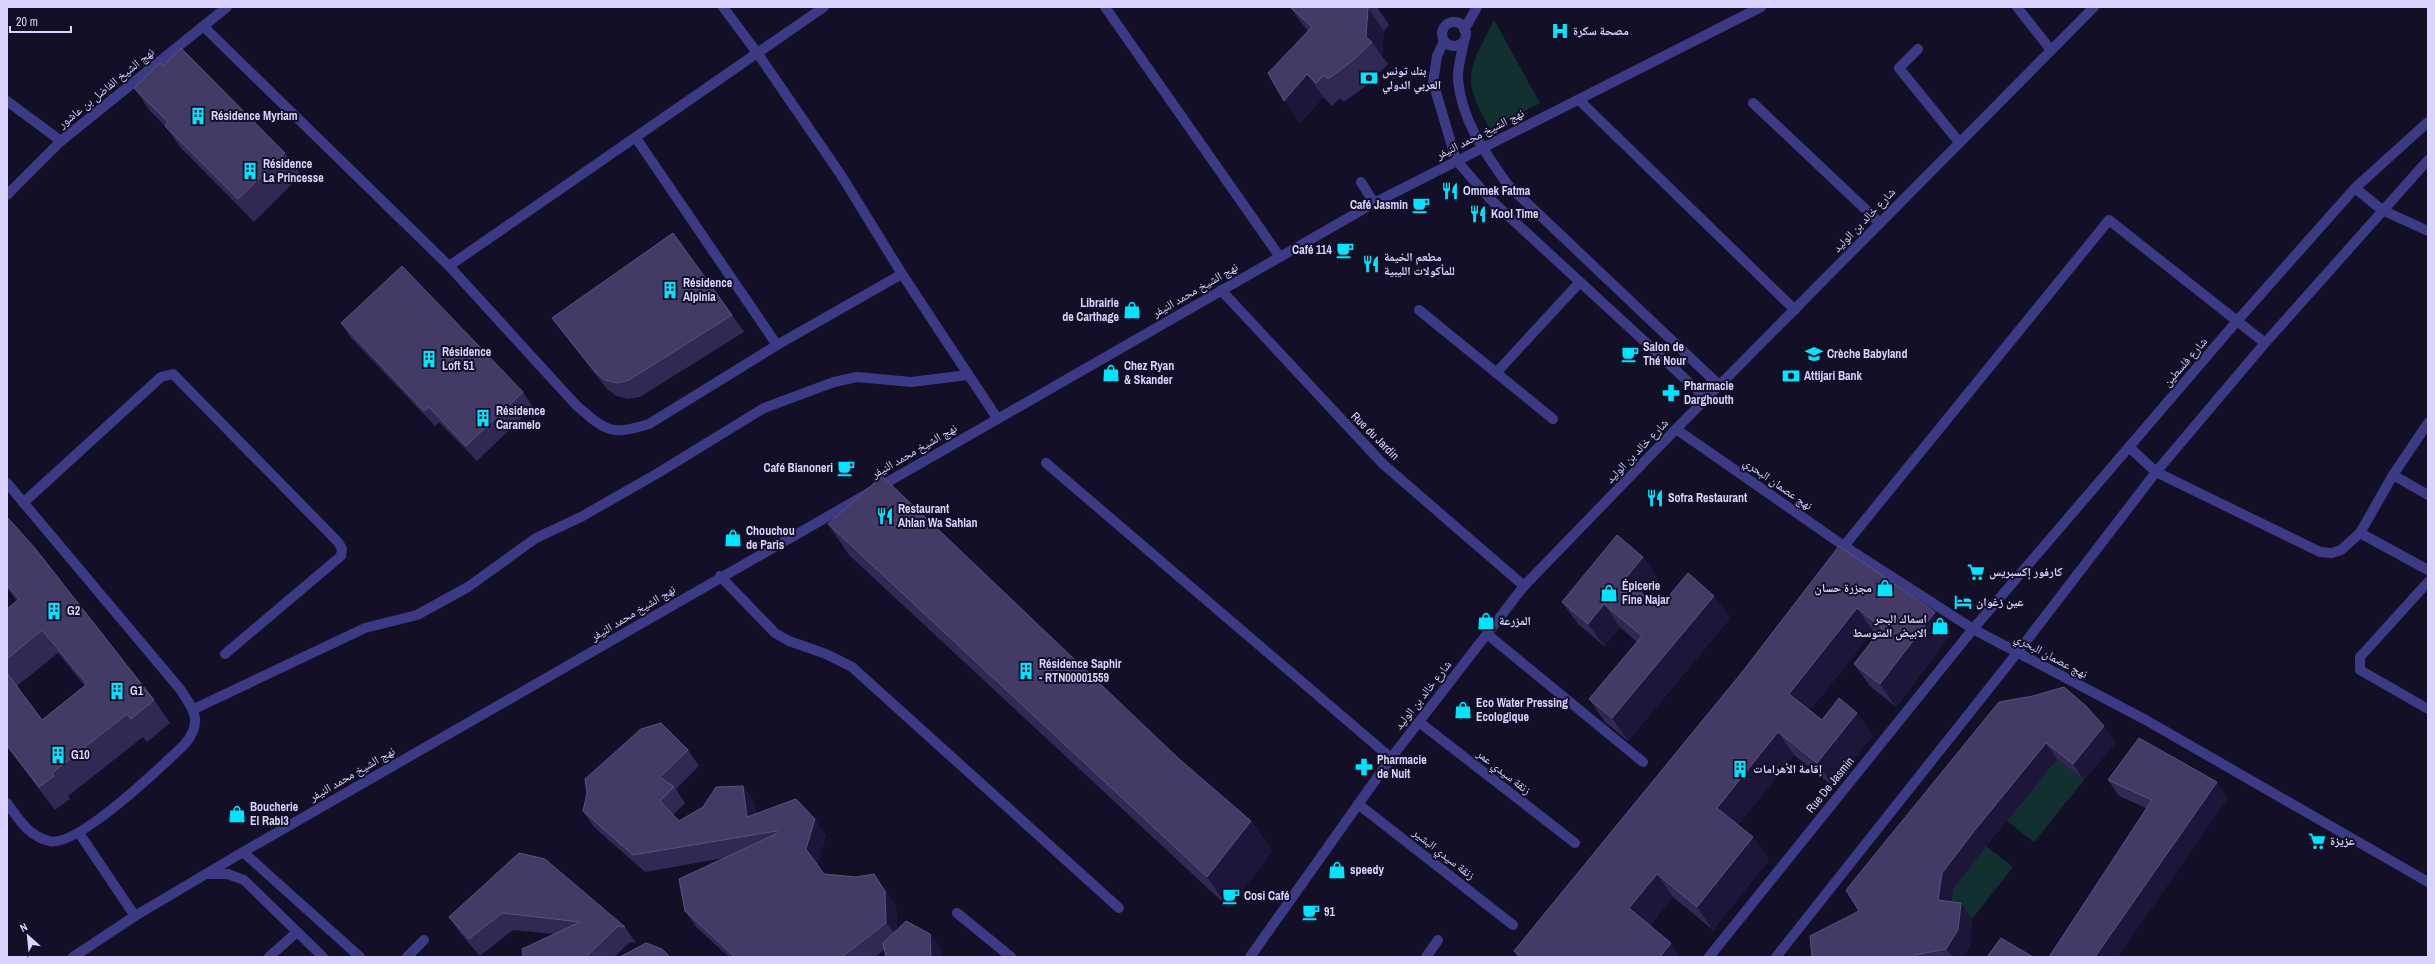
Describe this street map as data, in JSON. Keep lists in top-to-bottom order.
{
  "streets": {
    "street": [
      "نهج الشيخ الفاضل بن عاشور",
      "نهج الشيخ محمد النيفر",
      "شارع خالد بن الوليد",
      "شارع فلسطين",
      "Rue du Jardin",
      "نهج عصمان البحري",
      "زنقة سيدي عمر",
      "Rue De Jasmin",
      "زنقة سيدي البشير"
    ]
  },
  "crossings": [
    ["نهج الشيخ محمد النيفر", "Rue du Jardin"],
    ["شارع خالد بن الوليد", "Rue du Jardin"],
    ["شارع خالد بن الوليد", "نهج عصمان البحري"],
    ["شارع خالد بن الوليد", "زنقة سيدي عمر"],
    ["شارع خالد بن الوليد", "زنقة سيدي البشير"],
    ["شارع فلسطين", "نهج عصمان البحري"],
    ["شارع فلسطين", "Rue De Jasmin"],
    ["نهج عصمان البحري", "Rue De Jasmin"]
  ],
  "places": {
    "hospital": ["مصحة سكرة"],
    "bank": ["بنك تونس العربي الدولي", "Attijari Bank"],
    "building": [
      "Résidence Myriam",
      "Résidence La Princesse",
      "Résidence Alpinia",
      "Résidence Loft 51",
      "Résidence Caramelo",
      "G2",
      "Résidence Saphir - RTN00001559",
      "G1",
      "G10",
      "إقامة الأهرامات"
    ],
    "restaurant": [
      "Ommek Fatma",
      "Kool Time",
      "مطعم الخيمة للمأكولات الليبية",
      "Sofra Restaurant",
      "Restaurant Ahlan Wa Sahlan"
    ],
    "cafe": [
      "Café Jasmin",
      "Café 114",
      "Salon de Thé Nour",
      "Café Bianoneri",
      "Cosi Café",
      "91"
    ],
    "shop": [
      "Librairie de Carthage",
      "Chez Ryan & Skander",
      "Chouchou de Paris",
      "مجزرة حسان",
      "Épicerie Fine Najar",
      "المزرعة",
      "اسماك البحر الابيض المتوسط",
      "Eco Water Pressing Ecologique",
      "Boucherie El Rabi3",
      "speedy"
    ],
    "school or university": ["Crèche Babyland"],
    "pharmacy": ["Pharmacie Darghouth", "Pharmacie de Nuit"],
    "supermarket": ["كارفور إكسبريس", "عزيزة"],
    "hotel": ["عين زغوان"]
  },
  "scale_bar": "20 m",
  "north": "top left"
}
